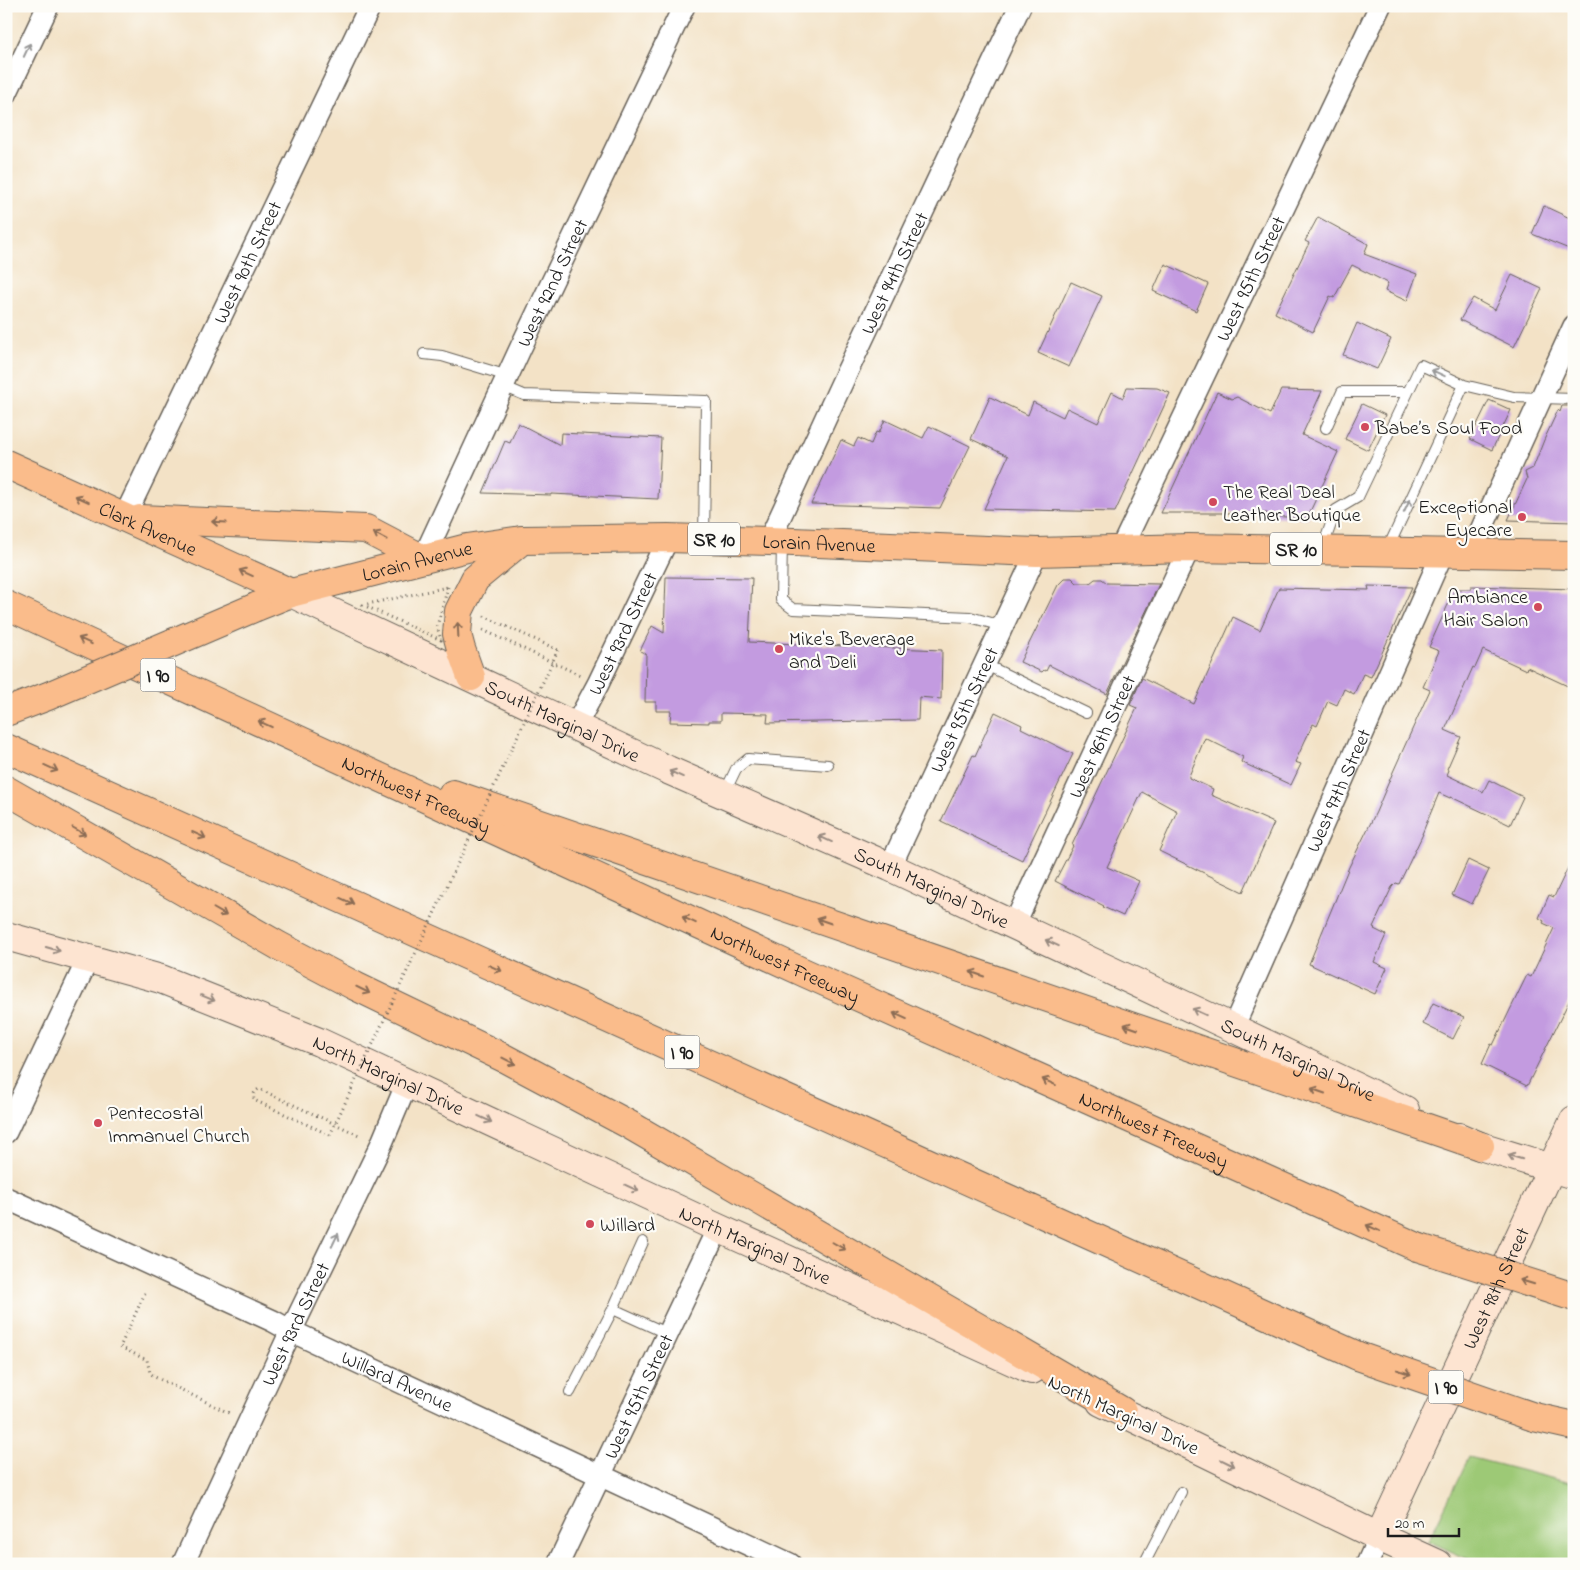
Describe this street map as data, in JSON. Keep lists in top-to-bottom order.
{
  "streets": {
    "main road": [
      "Clark Avenue",
      "SR 10",
      "Lorain Avenue",
      "I 90",
      "Northwest Freeway"
    ],
    "street": [
      "West 90th Street",
      "West 94th Street",
      "West 95th Street",
      "West 92nd Street",
      "West 93rd Street",
      "South Marginal Drive",
      "West 96th Street",
      "West 97th Street",
      "North Marginal Drive",
      "West 98th Street",
      "Willard Avenue"
    ]
  },
  "crossings": [
    ["West 90th Street", "Clark Avenue"],
    ["West 94th Street", "Lorain Avenue"],
    ["West 95th Street", "Lorain Avenue"],
    ["West 95th Street", "South Marginal Drive"],
    ["West 95th Street", "North Marginal Drive"],
    ["West 95th Street", "Willard Avenue"],
    ["West 92nd Street", "Lorain Avenue"],
    ["Clark Avenue", "Lorain Avenue"],
    ["Clark Avenue", "South Marginal Drive"],
    ["Lorain Avenue", "West 93rd Street"],
    ["Lorain Avenue", "South Marginal Drive"],
    ["Lorain Avenue", "West 96th Street"],
    ["Lorain Avenue", "West 97th Street"],
    ["West 93rd Street", "South Marginal Drive"],
    ["West 93rd Street", "North Marginal Drive"],
    ["West 93rd Street", "Willard Avenue"],
    ["South Marginal Drive", "West 96th Street"],
    ["South Marginal Drive", "West 97th Street"],
    ["South Marginal Drive", "West 98th Street"],
    ["North Marginal Drive", "West 98th Street"]
  ],
  "one_way": ["West 93rd Street", "South Marginal Drive", "North Marginal Drive"],
  "places": [
    "Babe’s Soul Food",
    "The Real Deal Leather Boutique",
    "Exceptional Eyecare",
    "Ambiance Hair Salon",
    "Mike's Beverage and Deli",
    "Pentecostal Immanuel Church",
    "Willard"
  ],
  "scale_bar": "20 m"
}
